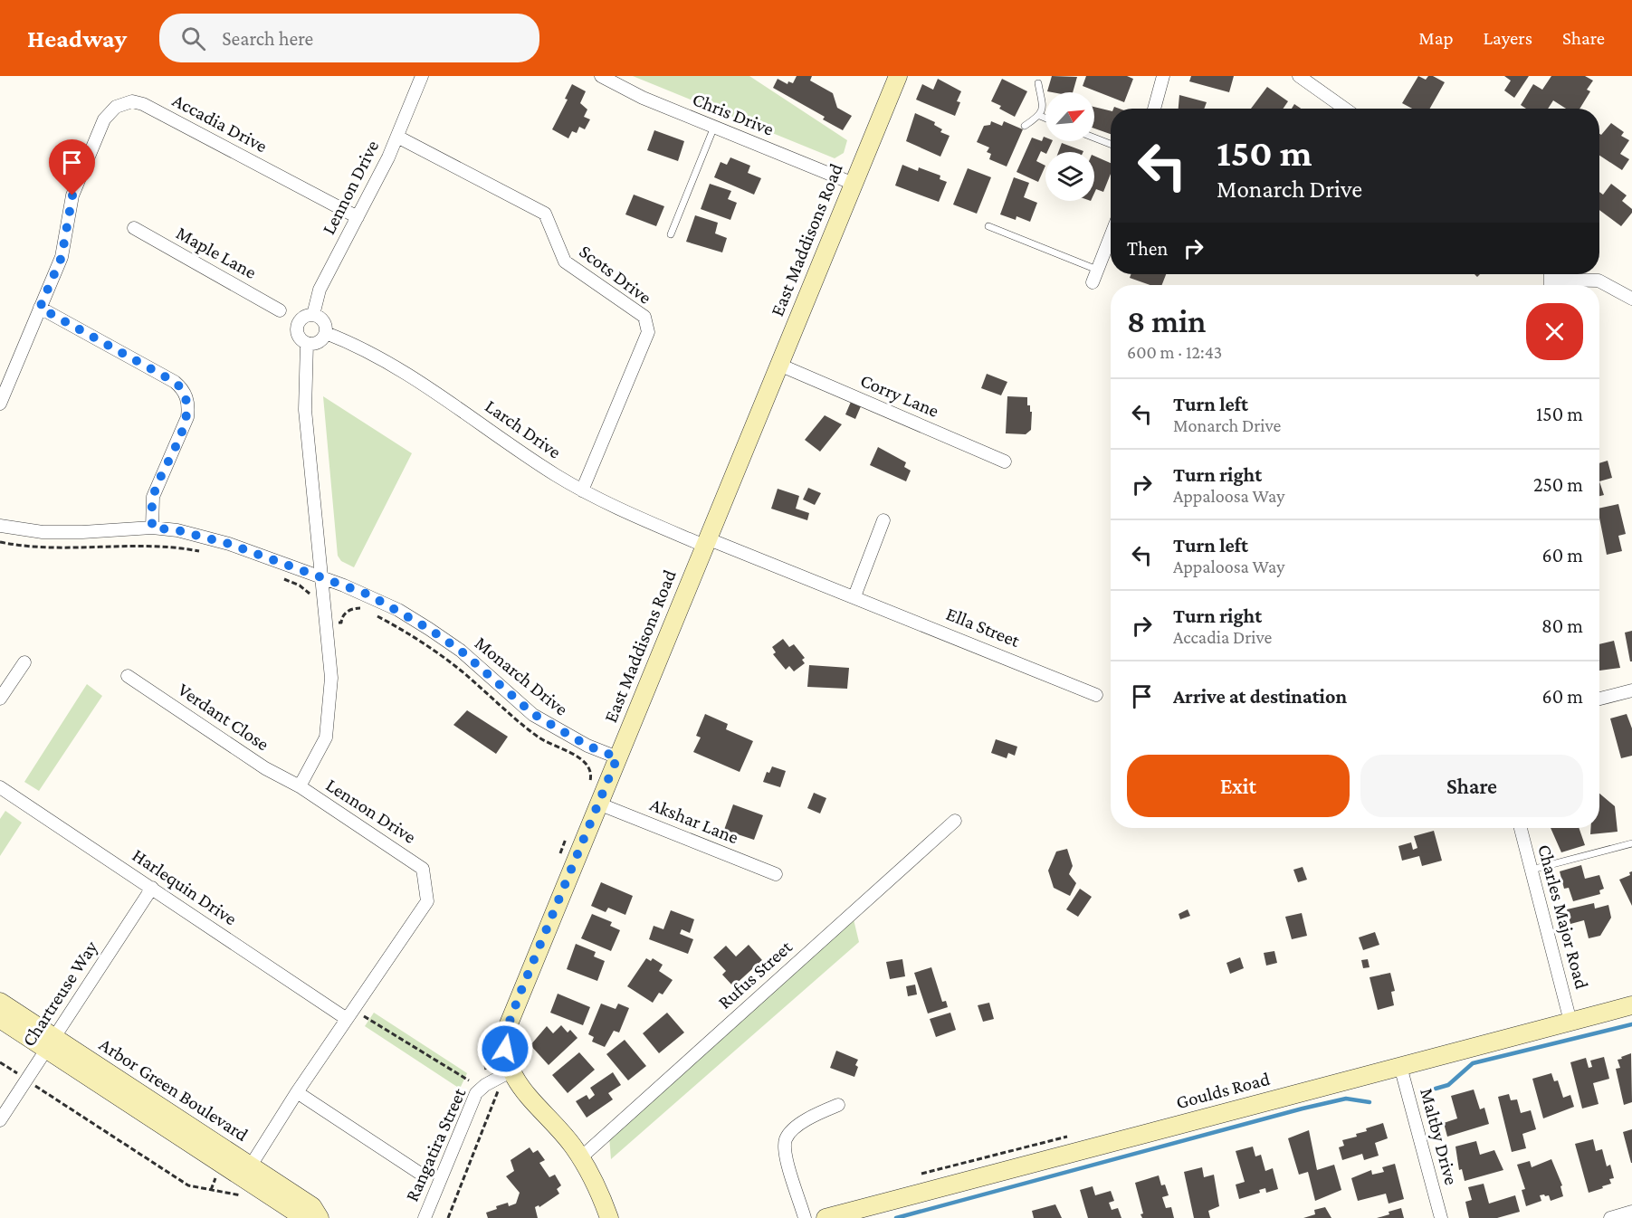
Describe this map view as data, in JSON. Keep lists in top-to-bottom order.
{
  "streets": {
    "street": [
      "Chris Drive",
      "Accadia Drive",
      "Lennon Drive",
      "East Maddisons Road",
      "Maple Lane",
      "Scots Drive",
      "Corry Lane",
      "Larch Drive",
      "Ella Street",
      "Monarch Drive",
      "Verdant Close",
      "Akshar Lane",
      "Harlequin Drive",
      "Charles Major Road",
      "Rufus Street",
      "Chartreuse Way",
      "Arbor Green Boulevard",
      "Goulds Road",
      "Maltby Drive",
      "Rangatira Street"
    ]
  },
  "crossings": [
    ["Chris Drive", "East Maddisons Road"],
    ["Accadia Drive", "Lennon Drive"],
    ["Lennon Drive", "Scots Drive"],
    ["Lennon Drive", "Larch Drive"],
    ["Lennon Drive", "Monarch Drive"],
    ["Lennon Drive", "Verdant Close"],
    ["Lennon Drive", "Harlequin Drive"],
    ["Lennon Drive", "Arbor Green Boulevard"],
    ["East Maddisons Road", "Corry Lane"],
    ["East Maddisons Road", "Larch Drive"],
    ["East Maddisons Road", "Ella Street"],
    ["East Maddisons Road", "Monarch Drive"],
    ["East Maddisons Road", "Akshar Lane"],
    ["East Maddisons Road", "Rufus Street"],
    ["East Maddisons Road", "Rangatira Street"],
    ["Scots Drive", "Larch Drive"],
    ["Larch Drive", "Ella Street"],
    ["Harlequin Drive", "Chartreuse Way"],
    ["Charles Major Road", "Goulds Road"],
    ["Chartreuse Way", "Arbor Green Boulevard"],
    ["Goulds Road", "Maltby Drive"]
  ],
  "north": "top right",
  "page": {
    "header": "Headway",
    "search": "Search here",
    "nav": ["Map", "Layers", "Share"],
    "turn": ["150 m", "Monarch Drive"],
    "then": "Then",
    "heading": ["8 min", "600 m · 12:43"],
    "list": [
      {
        "name": "Turn left",
        "note": "Monarch Drive",
        "value": "150 m"
      },
      {
        "name": "Turn right",
        "note": "Appaloosa Way",
        "value": "250 m"
      },
      {
        "name": "Turn left",
        "note": "Appaloosa Way",
        "value": "60 m"
      },
      {
        "name": "Turn right",
        "note": "Accadia Drive",
        "value": "80 m"
      },
      {
        "name": "Arrive at destination",
        "value": "60 m"
      }
    ],
    "buttons": ["Exit", "Share"]
  }
}
